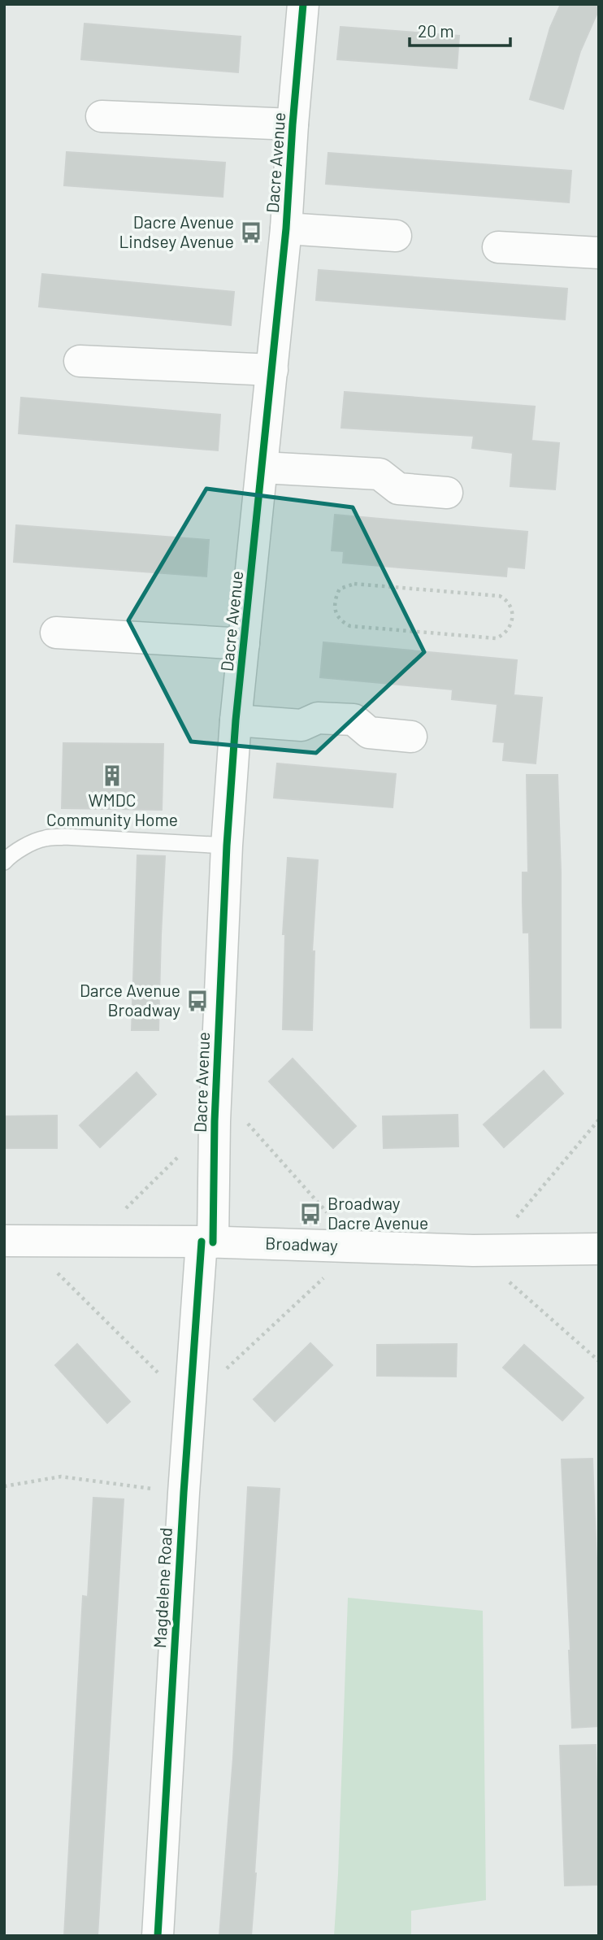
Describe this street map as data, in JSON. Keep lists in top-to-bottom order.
{
  "streets": {
    "street": ["Dacre Avenue", "Broadway", "Magdelene Road"]
  },
  "crossings": [
    ["Dacre Avenue", "Broadway"],
    ["Dacre Avenue", "Magdelene Road"],
    ["Broadway", "Magdelene Road"]
  ],
  "places": {
    "bus stop": ["Dacre Avenue Lindsey Avenue", "Darce Avenue Broadway", "Broadway Dacre Avenue"],
    "building": ["WMDC Community Home"]
  },
  "scale_bar": "20 m"
}
